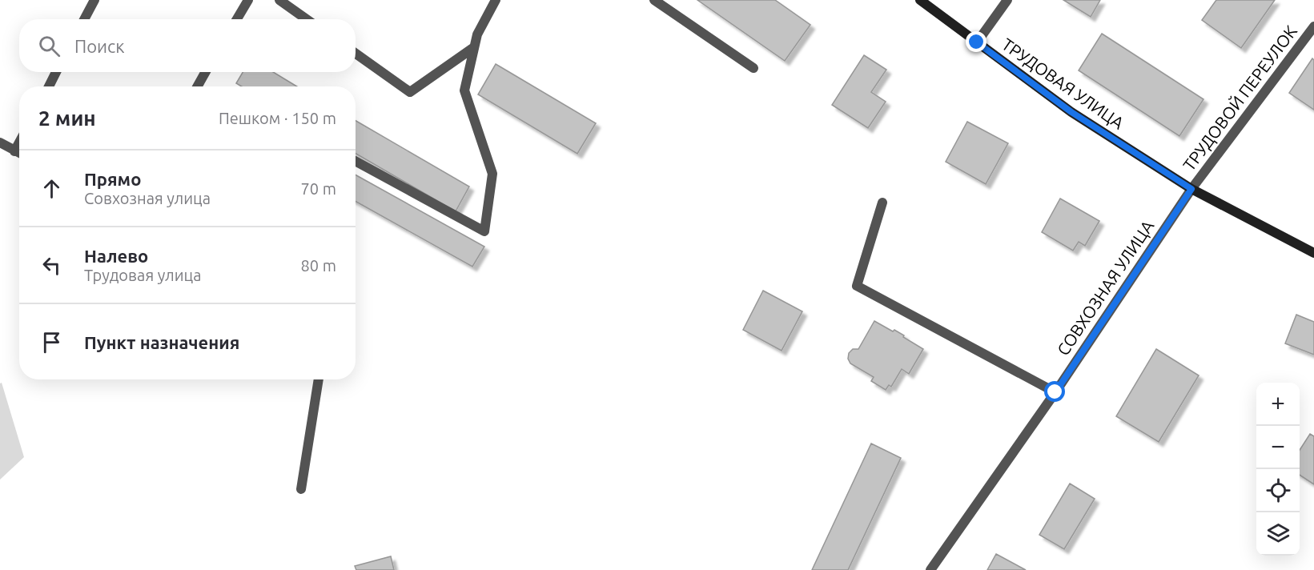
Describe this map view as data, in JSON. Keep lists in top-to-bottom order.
{
  "streets": {
    "street": ["ТРУДОВАЯ УЛИЦА", "ТРУДОВОЙ ПЕРЕУЛОК", "СОВХОЗНАЯ УЛИЦА"]
  },
  "crossings": [
    ["ТРУДОВАЯ УЛИЦА", "ТРУДОВОЙ ПЕРЕУЛОК"],
    ["ТРУДОВАЯ УЛИЦА", "СОВХОЗНАЯ УЛИЦА"],
    ["ТРУДОВОЙ ПЕРЕУЛОК", "СОВХОЗНАЯ УЛИЦА"]
  ],
  "page": {
    "search": "Поиск",
    "heading": ["2 мин", "Пешком · 150 m"],
    "list": [
      ["Прямо", "Совхозная улица", "70 m"],
      ["Налево", "Трудовая улица", "80 m"],
      "Пункт назначения"
    ],
    "map_buttons": ["+", "−"]
  }
}
